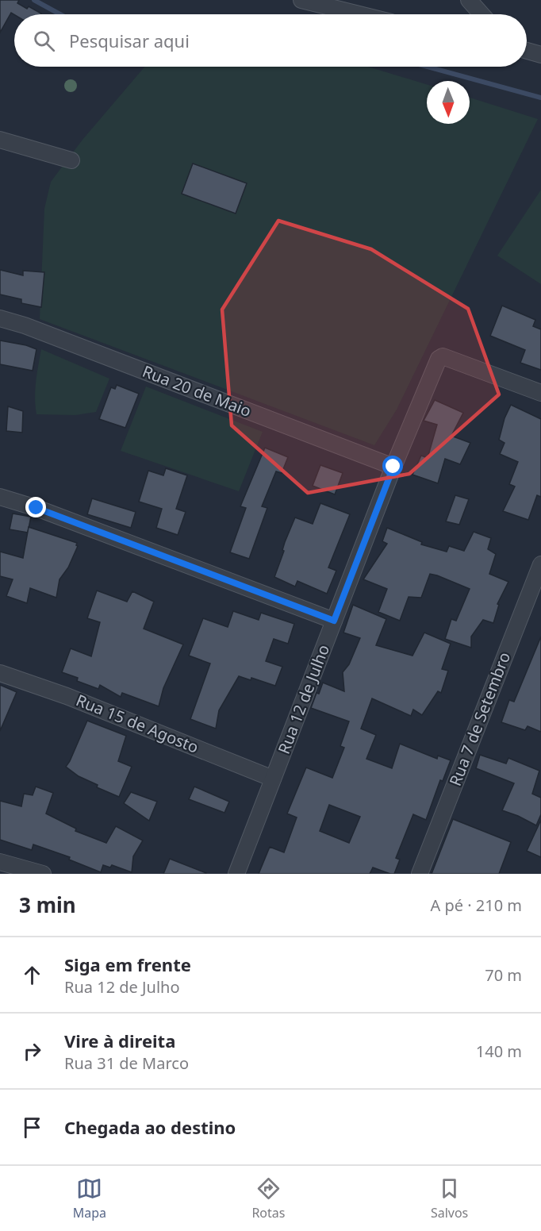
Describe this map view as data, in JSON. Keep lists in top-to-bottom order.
{
  "streets": {
    "street": [
      "Rua 20 de Maio",
      "Rua 12 de Julho",
      "Rua 7 de Setembro",
      "Rua 15 de Agosto"
    ]
  },
  "crossings": [
    ["Rua 20 de Maio", "Rua 12 de Julho"],
    ["Rua 12 de Julho", "Rua 15 de Agosto"]
  ],
  "north": "bottom",
  "page": {
    "search": "Pesquisar aqui",
    "heading": ["3 min", "A pé · 210 m"],
    "list": [
      ["Siga em frente", "Rua 12 de Julho", "70 m"],
      ["Vire à direita", "Rua 31 de Marco", "140 m"],
      "Chegada ao destino"
    ],
    "nav": ["Mapa", "Rotas", "Salvos"]
  }
}
